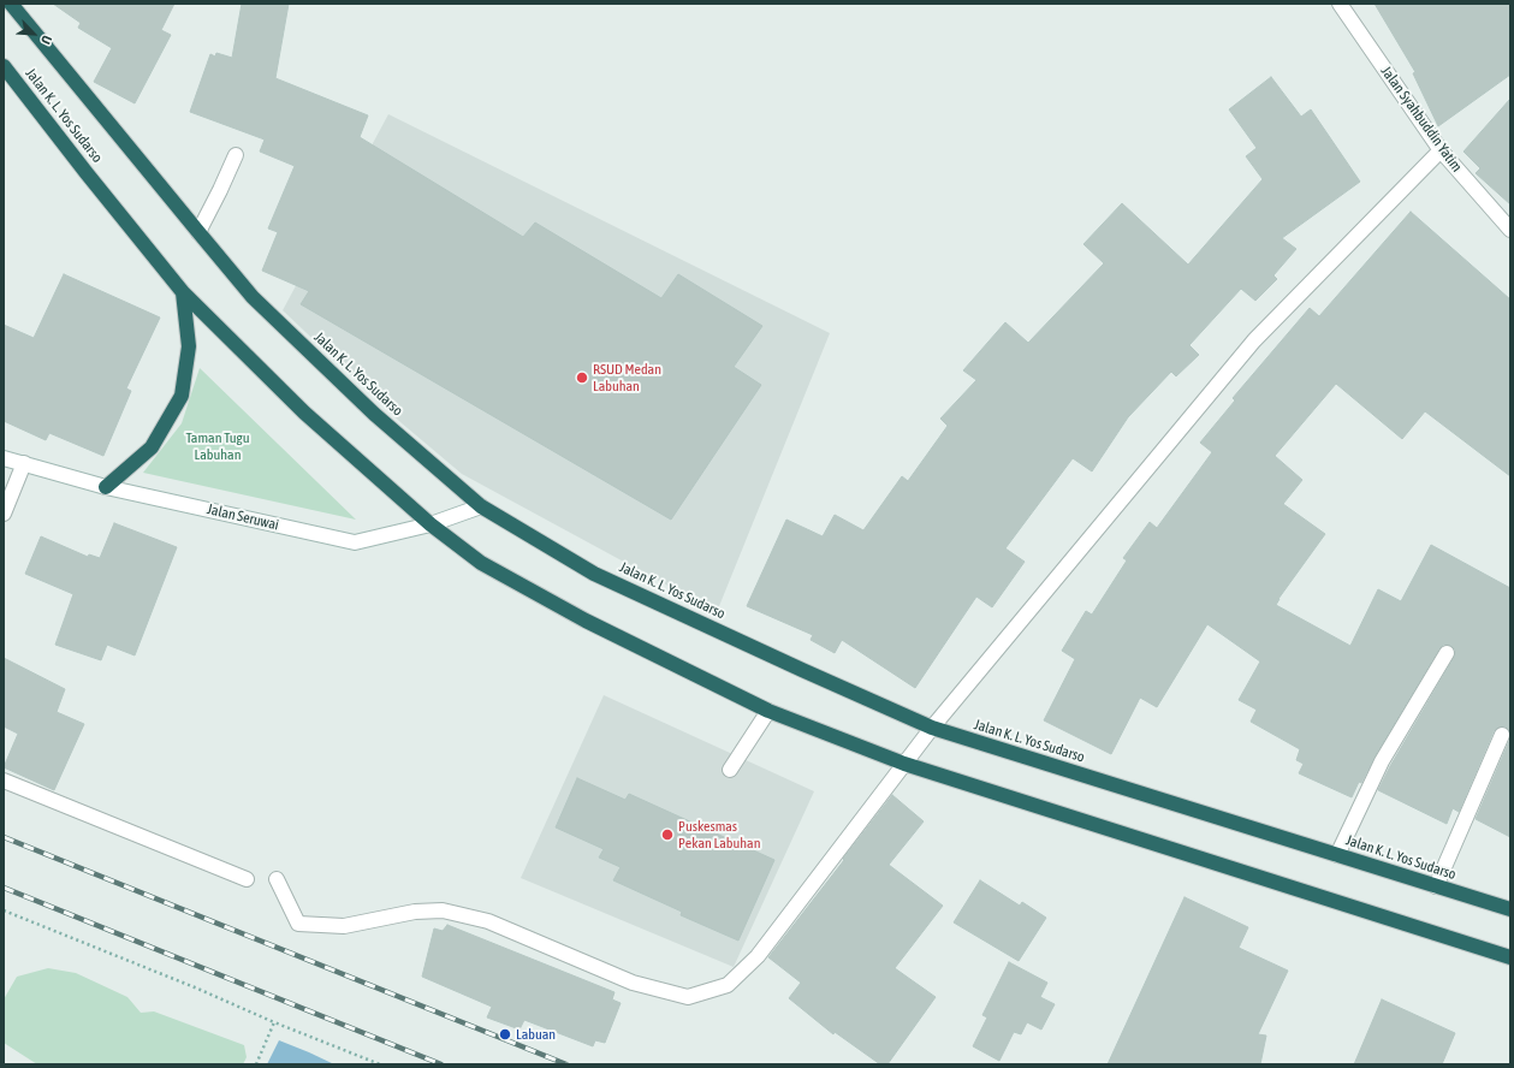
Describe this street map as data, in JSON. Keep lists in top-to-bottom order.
{
  "streets": {
    "highway": ["Jalan K. L. Yos Sudarso"],
    "street": ["Jalan Syahbuddin Yatim", "Jalan Seruwai"]
  },
  "crossings": [
    ["Jalan K. L. Yos Sudarso", "Jalan Seruwai"]
  ],
  "parks": ["Taman Tugu Labuhan"],
  "places": ["RSUD Medan Labuhan", "Puskesmas Pekan Labuhan", "Labuan"],
  "north": "bottom right"
}
